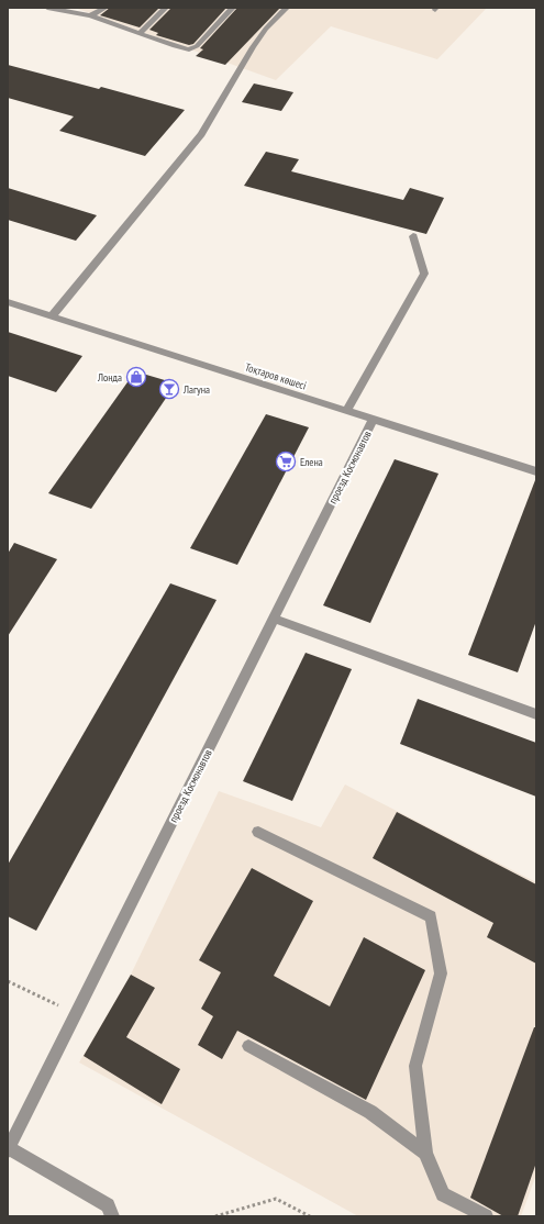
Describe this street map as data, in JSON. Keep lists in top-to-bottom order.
{
  "streets": {
    "street": ["Тоқтаров көшесі", "проезд Космонавтов"]
  },
  "crossings": [
    ["Тоқтаров көшесі", "проезд Космонавтов"]
  ],
  "places": {
    "shop": ["Лонда"],
    "bar": ["Лагуна"],
    "supermarket": ["Елена"]
  }
}
